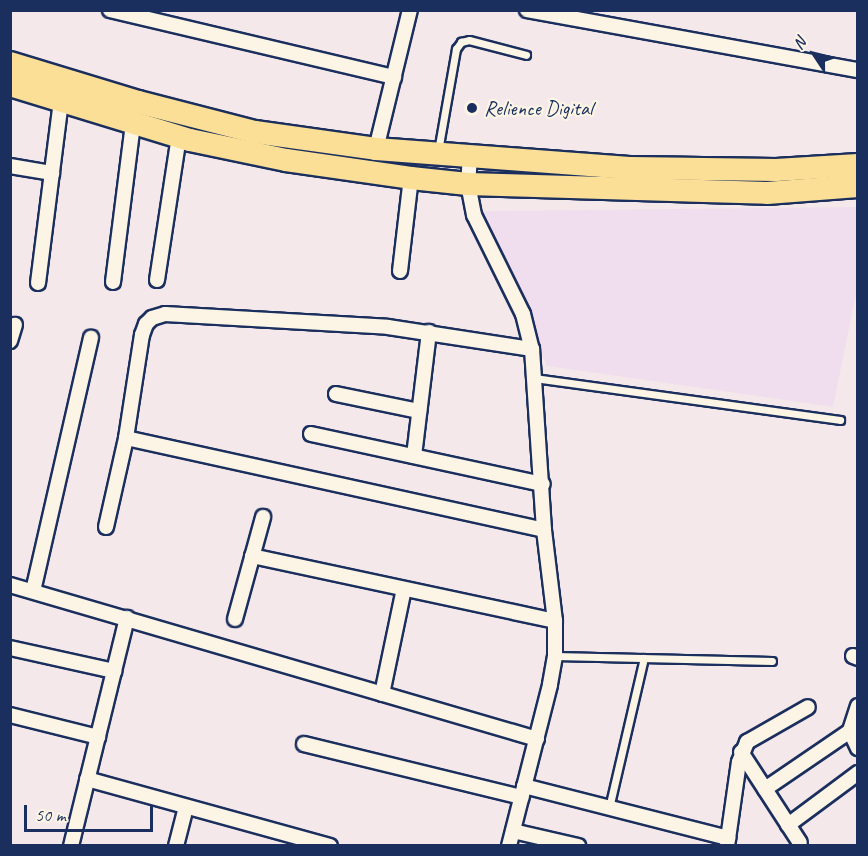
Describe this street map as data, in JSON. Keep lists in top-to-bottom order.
{
  "places": ["Relience Digital"],
  "scale_bar": "50 m",
  "north": "top left"
}
